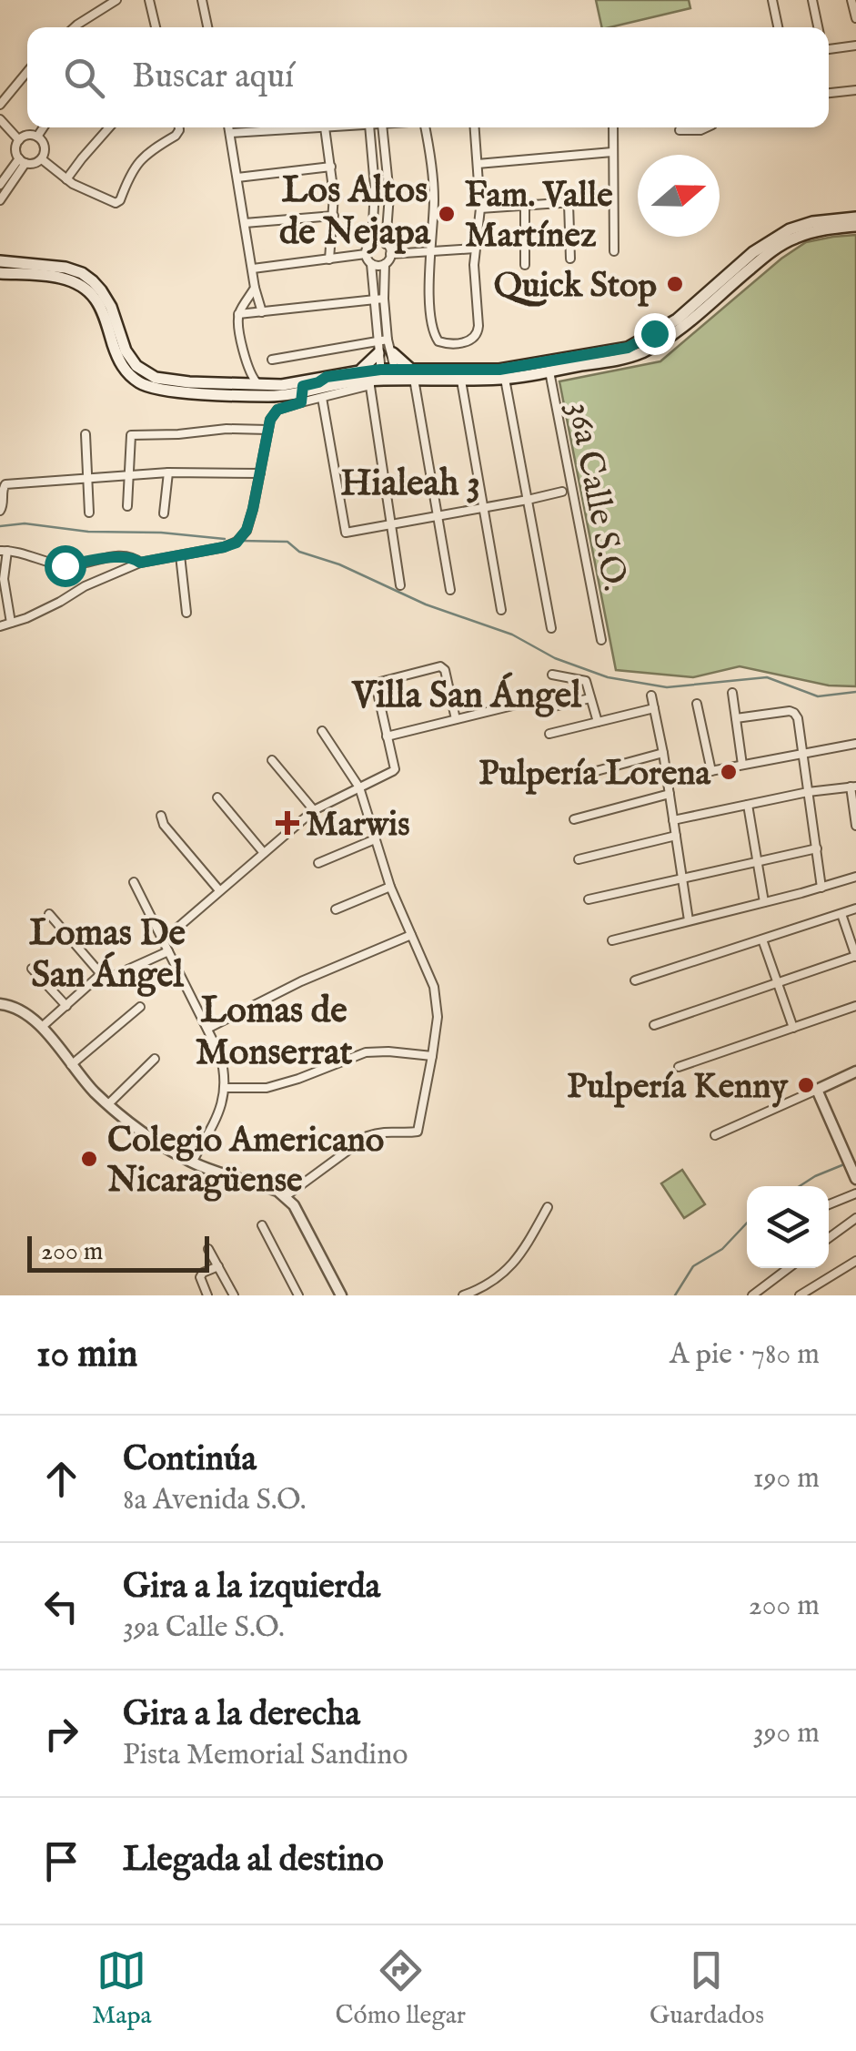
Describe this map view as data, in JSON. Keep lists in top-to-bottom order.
{
  "streets": {
    "street": ["36a Calle S.O."]
  },
  "districts": [
    "Los Altos de Nejapa",
    "Hialeah 3",
    "Villa San Ángel",
    "Lomas De San Ángel",
    "Lomas de Monserrat"
  ],
  "places": {
    "other": [
      "Fam. Valle Martínez",
      "Quick Stop",
      "Pulpería Lorena",
      "Pulpería Kenny",
      "Colegio Americano Nicaragüense"
    ],
    "health": ["Marwis"]
  },
  "scale_bar": "200 m",
  "north": "right",
  "page": {
    "search": "Buscar aquí",
    "scale": "200 m",
    "heading": ["10 min", "A pie · 780 m"],
    "list": [
      ["Continúa", "8a Avenida S.O.", "190 m"],
      ["Gira a la izquierda", "39a Calle S.O.", "200 m"],
      ["Gira a la derecha", "Pista Memorial Sandino", "390 m"],
      "Llegada al destino"
    ],
    "nav": ["Mapa", "Cómo llegar", "Guardados"]
  }
}
